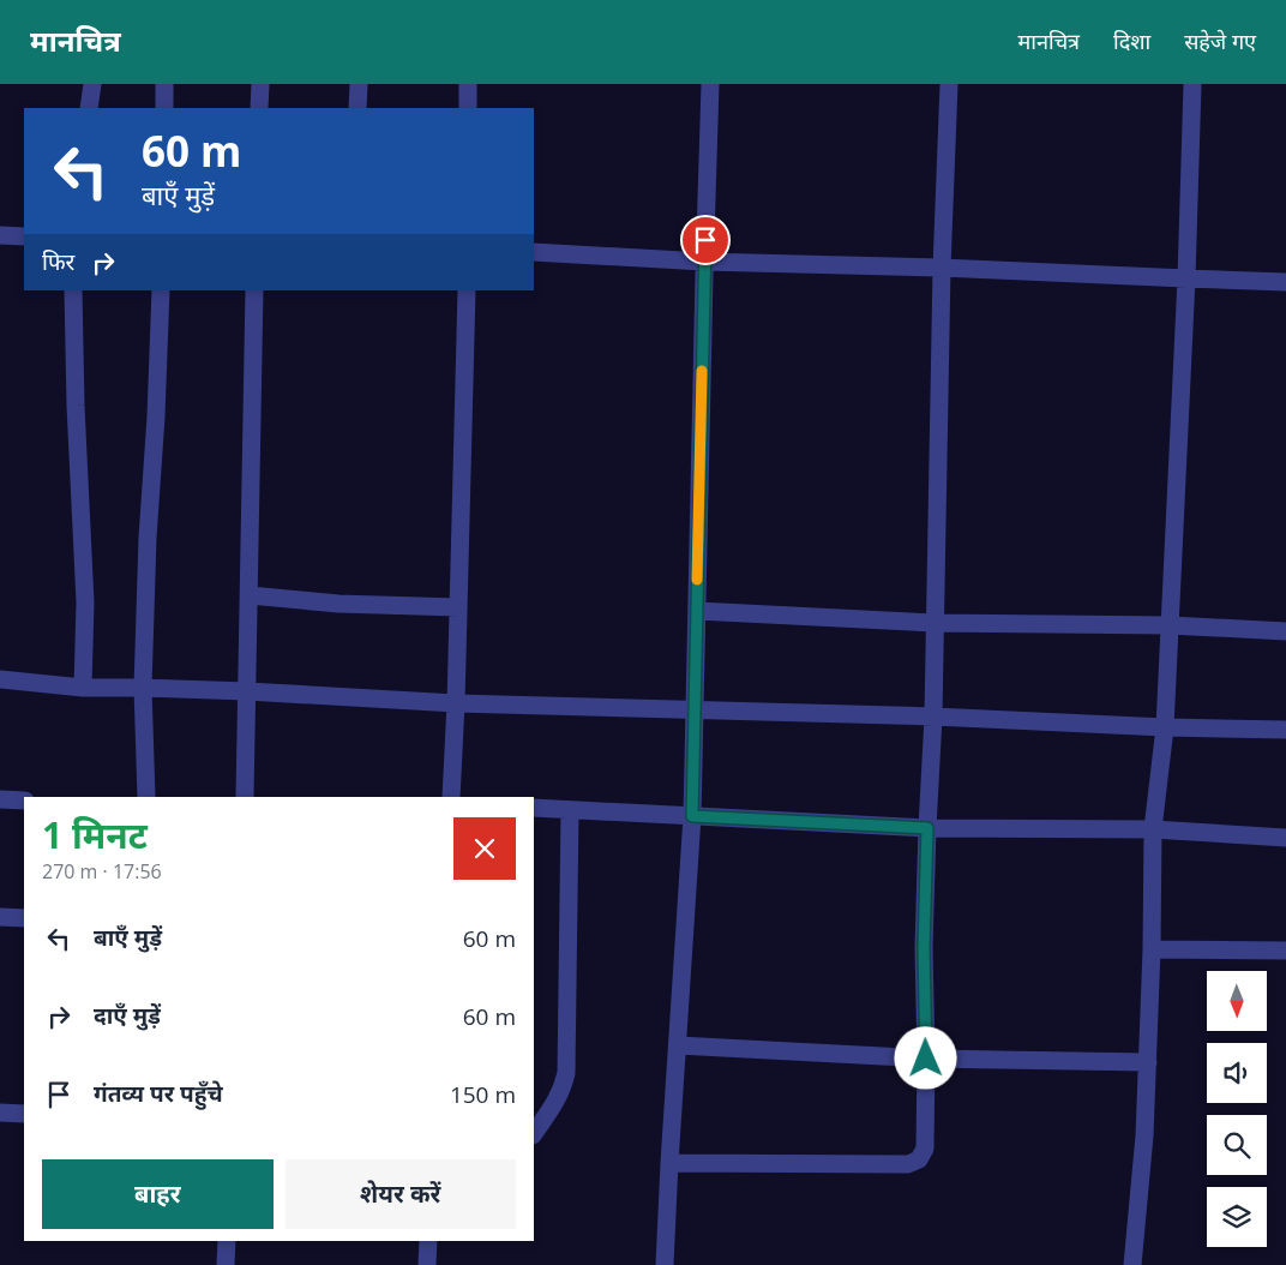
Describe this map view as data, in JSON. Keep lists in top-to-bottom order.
{
  "north": "bottom",
  "page": {
    "header": "मानचित्र",
    "nav": ["मानचित्र", "दिशा", "सहेजे गए"],
    "turn": ["60 m", "बाएँ मुड़ें"],
    "then": "फिर",
    "heading": ["1 मिनट", "270 m · 17:56"],
    "list": [
      {
        "name": "बाएँ मुड़ें",
        "value": "60 m"
      },
      {
        "name": "दाएँ मुड़ें",
        "value": "60 m"
      },
      {
        "name": "गंतव्य पर पहुँचे",
        "value": "150 m"
      }
    ],
    "buttons": ["बाहर", "शेयर करें"]
  }
}
